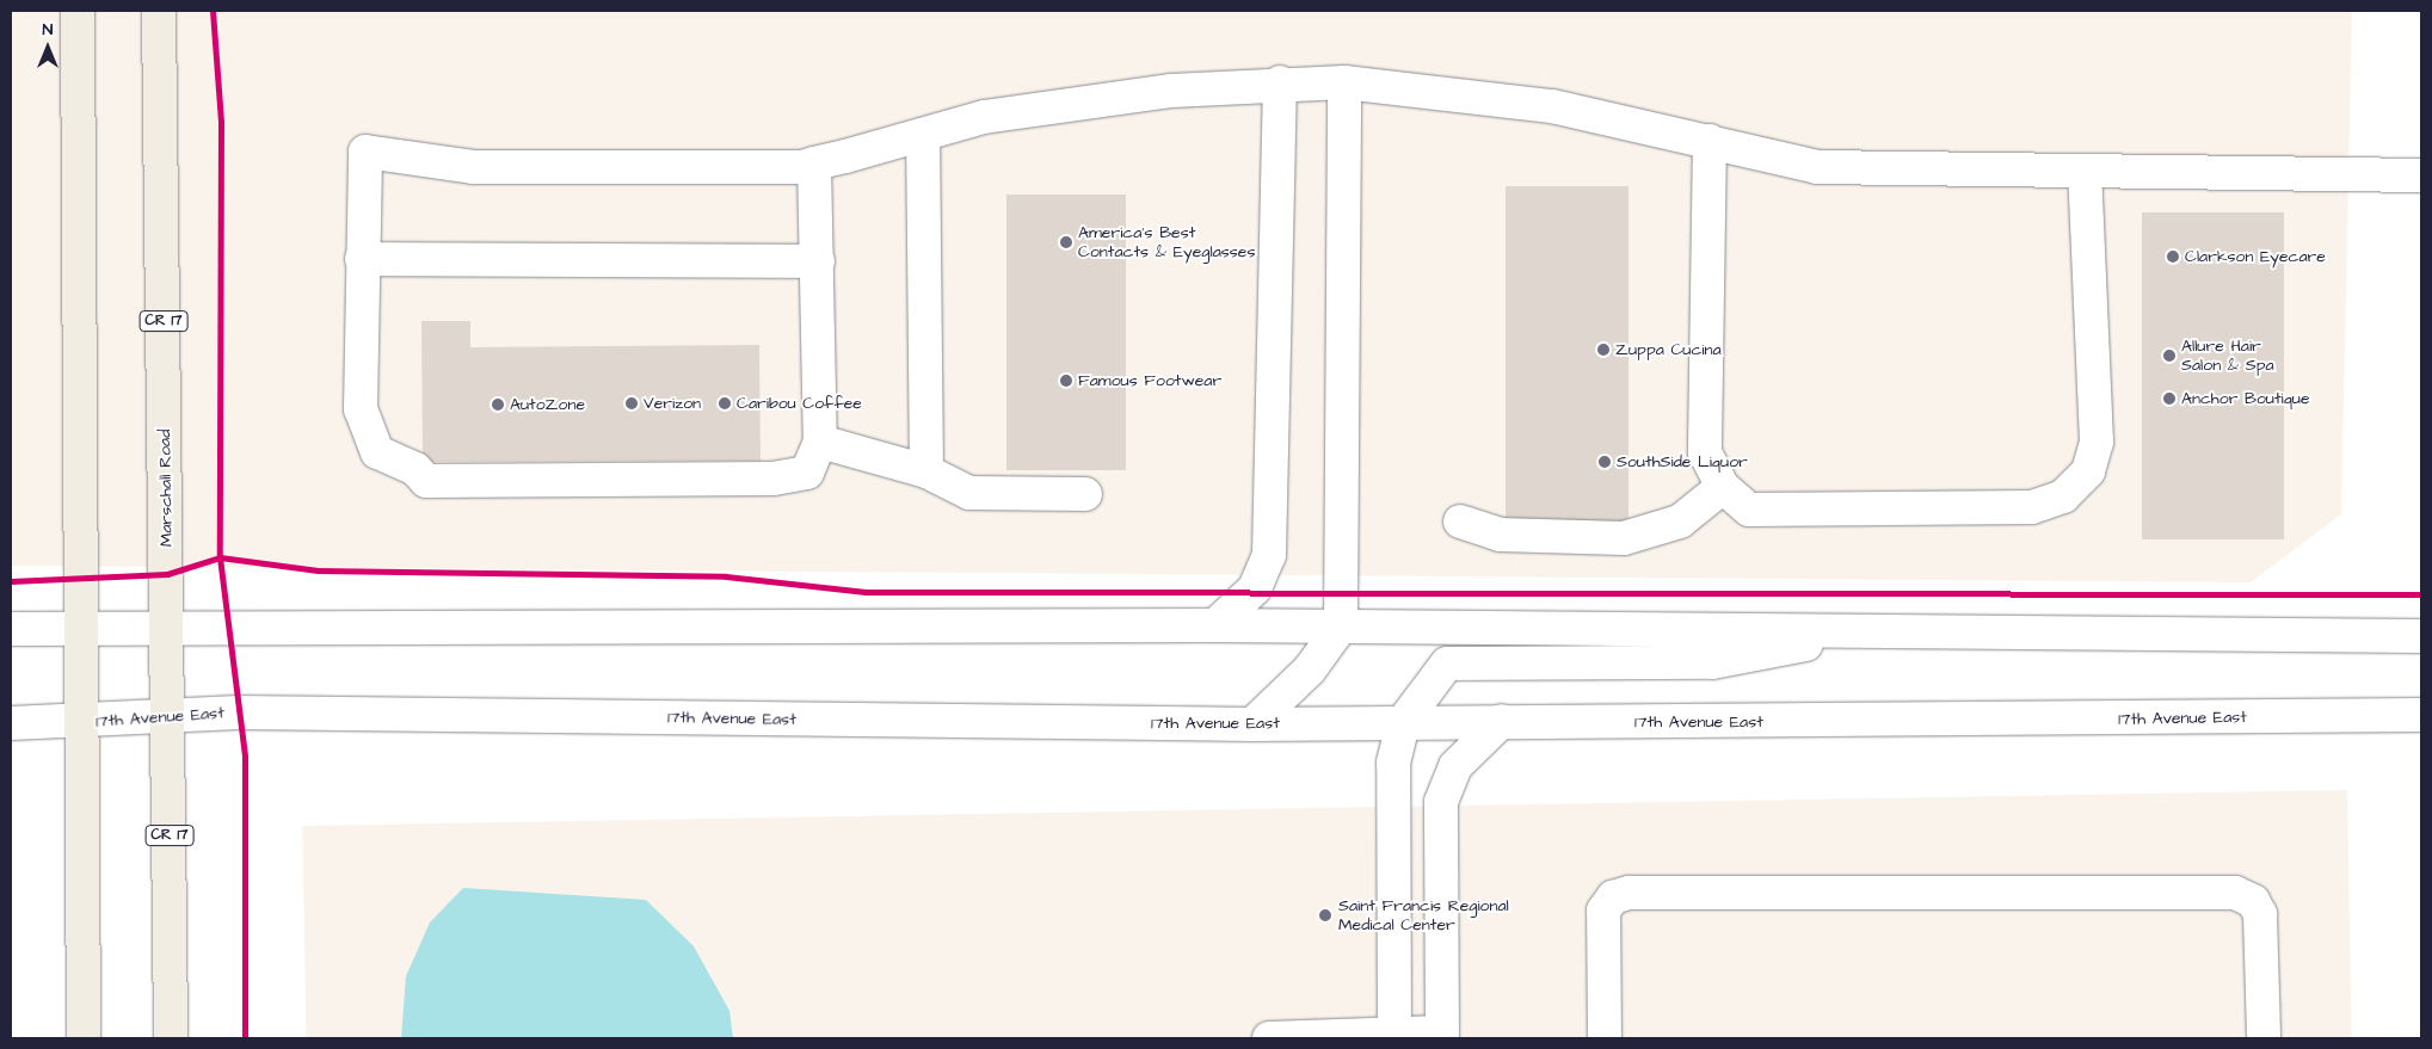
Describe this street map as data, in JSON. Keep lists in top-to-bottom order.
{
  "streets": {
    "highway": ["CR 17", "Marschall Road"],
    "street": ["17th Avenue East"]
  },
  "crossings": [
    ["Marschall Road", "17th Avenue East"]
  ],
  "places": [
    "America's Best Contacts & Eyeglasses",
    "Clarkson Eyecare",
    "Zuppa Cucina",
    "Allure Hair Salon & Spa",
    "Famous Footwear",
    "Anchor Boutique",
    "Verizon",
    "Caribou Coffee",
    "AutoZone",
    "SouthSide Liquor",
    "Saint Francis Regional Medical Center"
  ],
  "north": "top"
}
